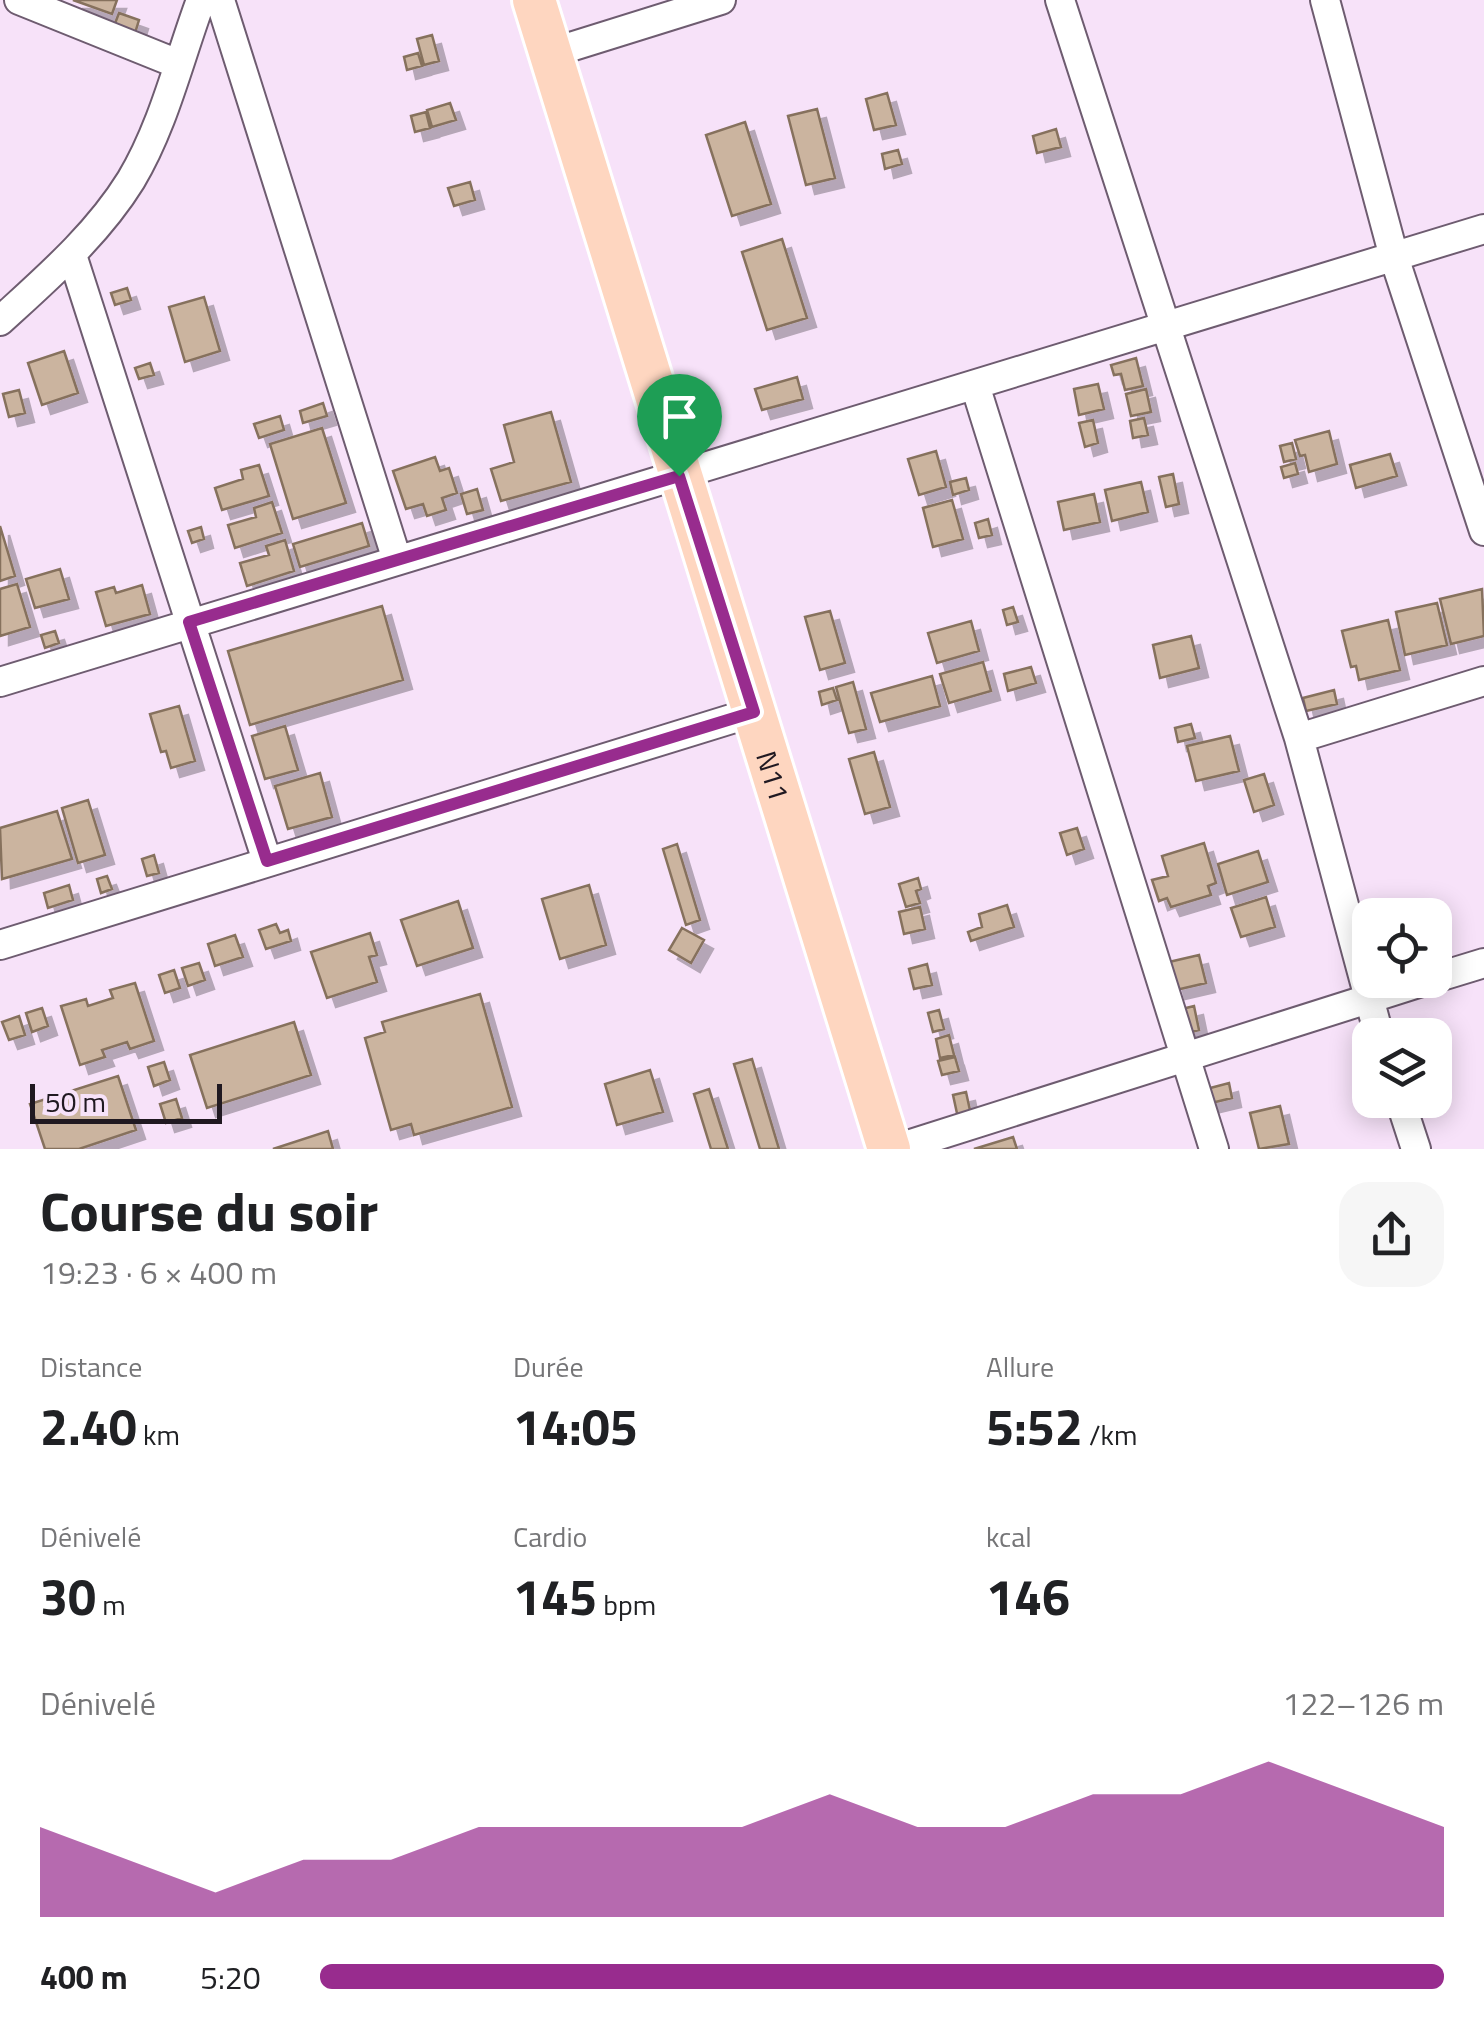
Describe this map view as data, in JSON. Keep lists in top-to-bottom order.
{
  "streets": {
    "main road": ["N11"]
  },
  "scale_bar": "50 m",
  "page": {
    "scale": "50 m",
    "heading": ["Course du soir", "19:23 · 6 × 400 m"],
    "stats": [
      ["Distance", "2.40 km"],
      ["Durée", "14:05"],
      ["Allure", "5:52 /km"],
      ["Dénivelé", "30 m"],
      ["Cardio", "145 bpm"],
      ["kcal", "146"]
    ],
    "chart": ["Dénivelé", "122–126 m"],
    "list": [
      {
        "name": "400 m",
        "note": "5:20"
      }
    ]
  }
}
